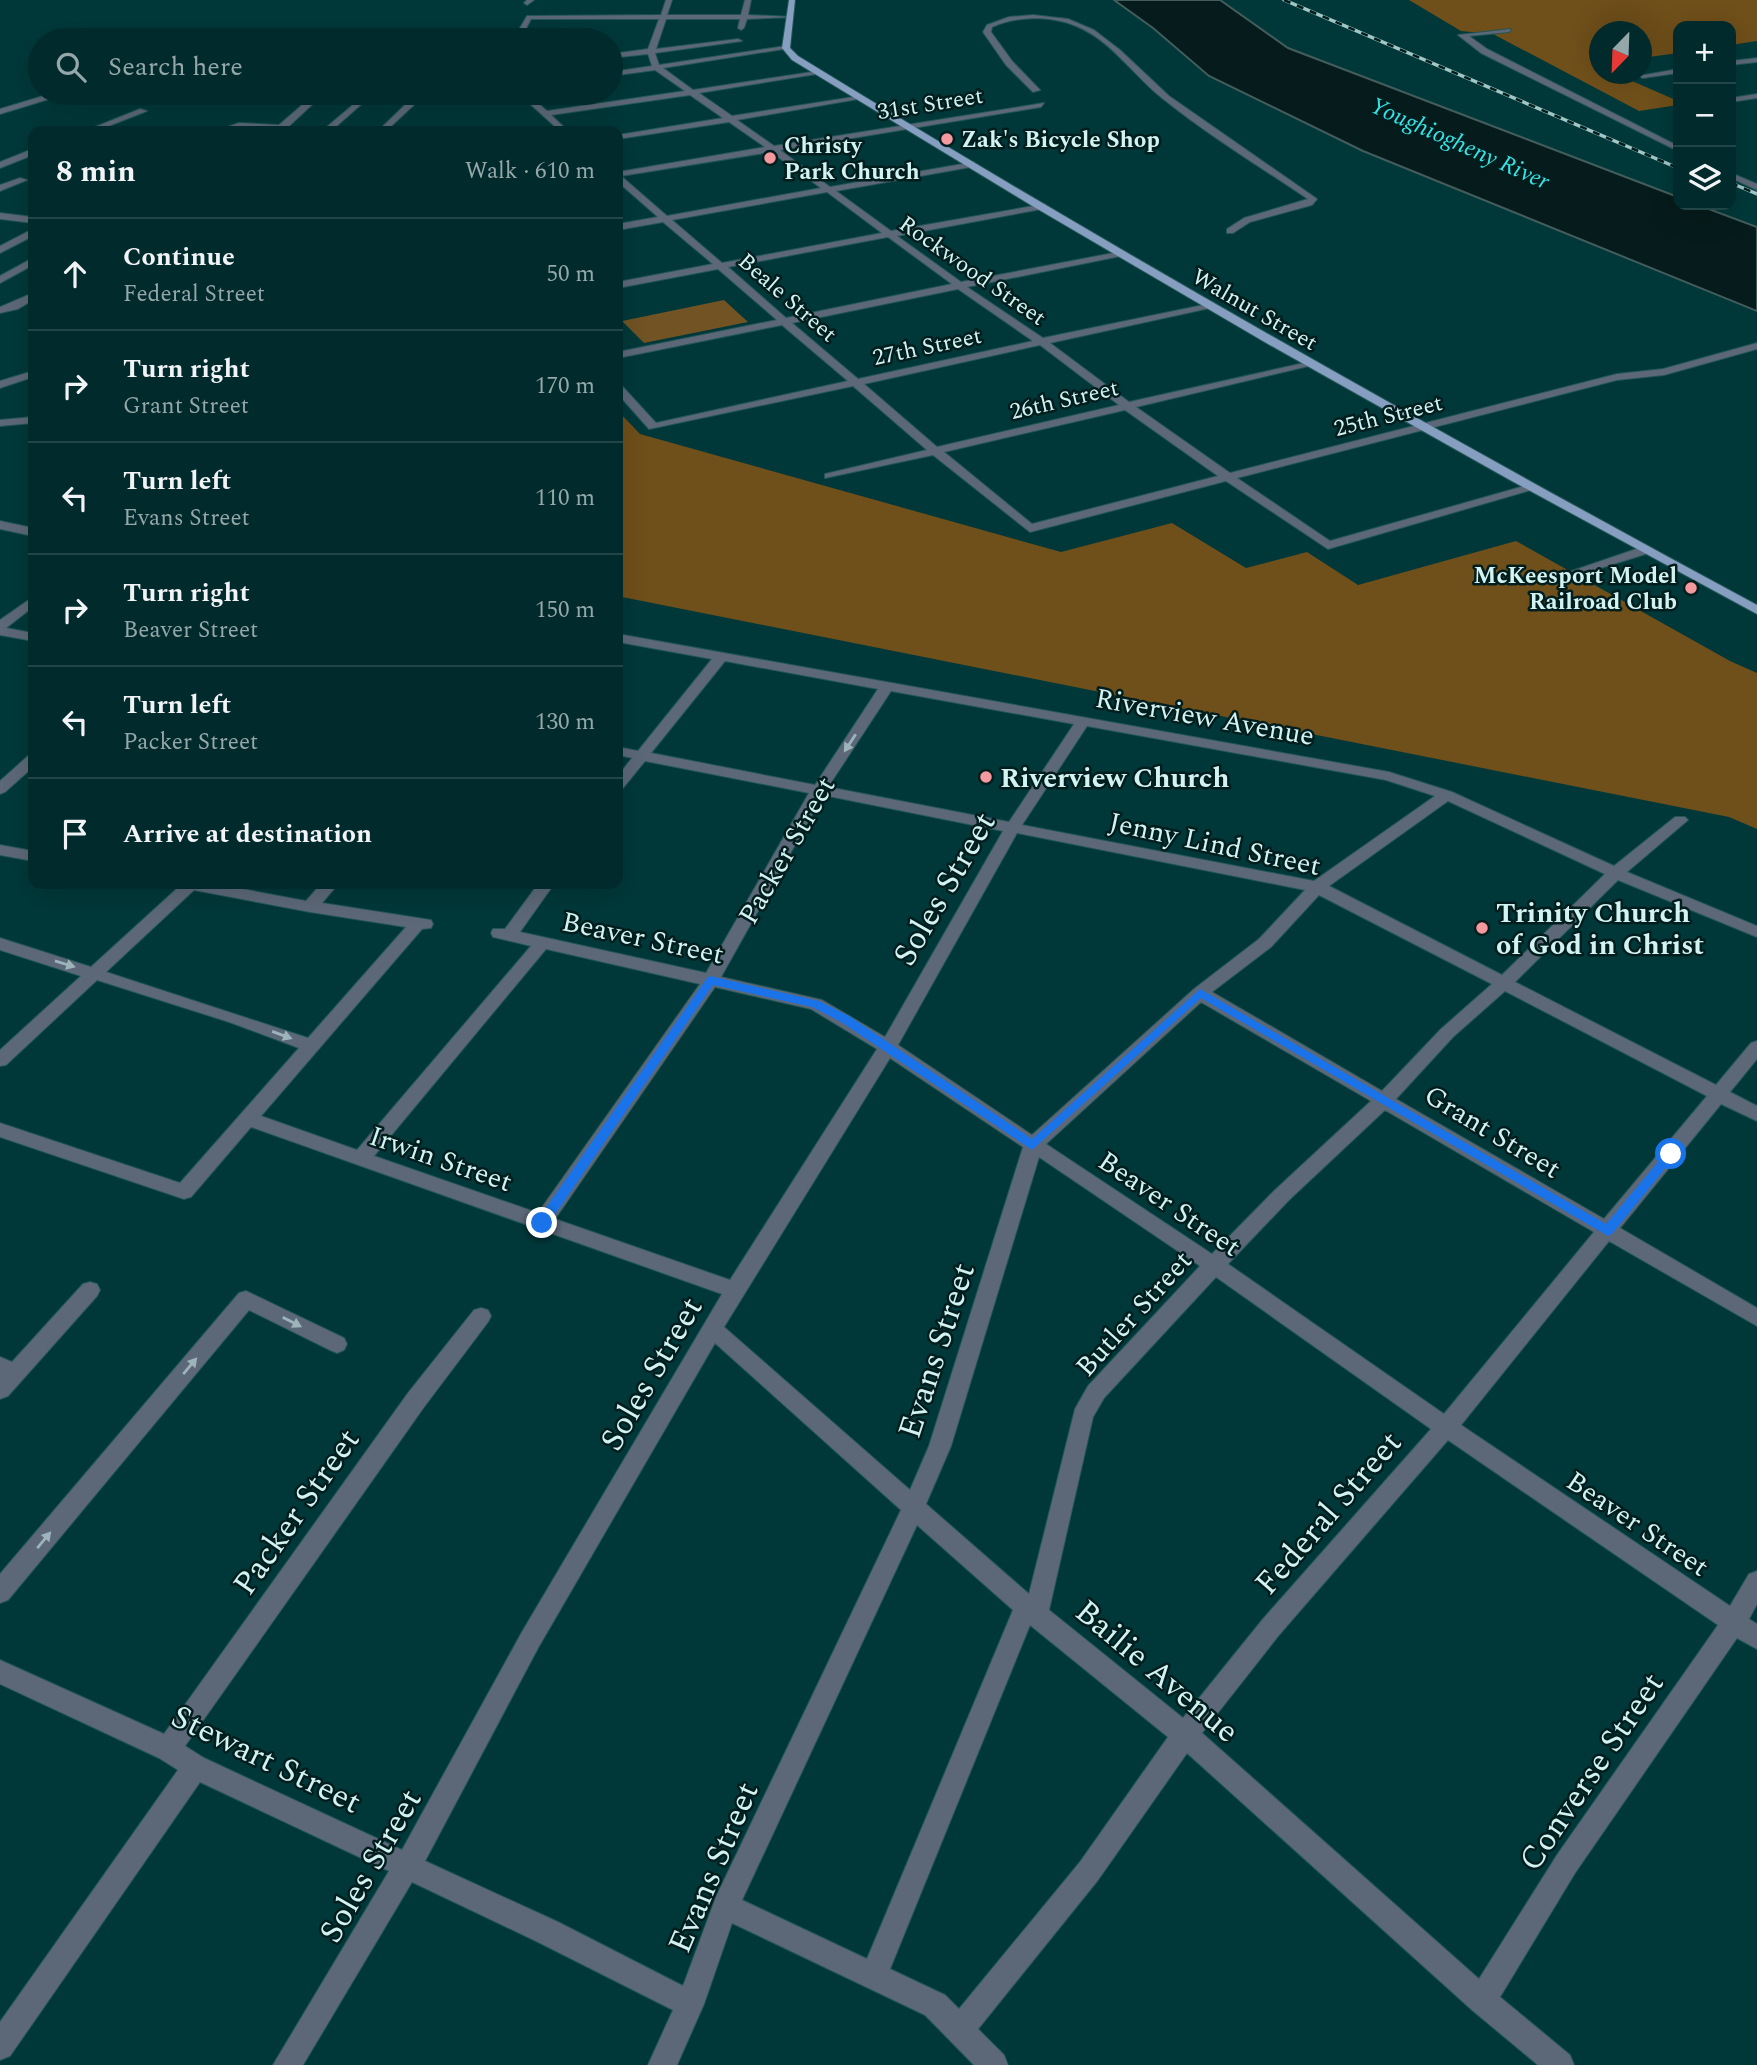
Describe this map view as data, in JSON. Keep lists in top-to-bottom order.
{
  "streets": {
    "main road": ["Walnut Street"],
    "street": [
      "31st Street",
      "Rockwood Street",
      "Beale Street",
      "27th Street",
      "26th Street",
      "25th Street",
      "Riverview Avenue",
      "Jenny Lind Street",
      "Packer Street",
      "Soles Street",
      "Beaver Street",
      "Grant Street",
      "Irwin Street",
      "Butler Street",
      "Evans Street",
      "Federal Street",
      "Bailie Avenue",
      "Stewart Street",
      "Converse Street"
    ]
  },
  "crossings": [
    ["31st Street", "Rockwood Street"],
    ["31st Street", "Walnut Street"],
    ["Rockwood Street", "Walnut Street"],
    ["Rockwood Street", "27th Street"],
    ["Rockwood Street", "26th Street"],
    ["Rockwood Street", "25th Street"],
    ["Beale Street", "27th Street"],
    ["Beale Street", "26th Street"],
    ["Beale Street", "25th Street"],
    ["Walnut Street", "27th Street"],
    ["Walnut Street", "26th Street"],
    ["Walnut Street", "25th Street"],
    ["Riverview Avenue", "Packer Street"],
    ["Riverview Avenue", "Soles Street"],
    ["Riverview Avenue", "Butler Street"],
    ["Jenny Lind Street", "Packer Street"],
    ["Jenny Lind Street", "Soles Street"],
    ["Jenny Lind Street", "Butler Street"],
    ["Jenny Lind Street", "Federal Street"],
    ["Packer Street", "Beaver Street"],
    ["Packer Street", "Irwin Street"],
    ["Packer Street", "Stewart Street"],
    ["Soles Street", "Beaver Street"],
    ["Soles Street", "Irwin Street"],
    ["Soles Street", "Bailie Avenue"],
    ["Soles Street", "Stewart Street"],
    ["Beaver Street", "Butler Street"],
    ["Beaver Street", "Evans Street"],
    ["Beaver Street", "Federal Street"],
    ["Beaver Street", "Converse Street"],
    ["Grant Street", "Butler Street"],
    ["Grant Street", "Federal Street"],
    ["Butler Street", "Bailie Avenue"],
    ["Evans Street", "Bailie Avenue"],
    ["Evans Street", "Stewart Street"],
    ["Federal Street", "Bailie Avenue"],
    ["Bailie Avenue", "Converse Street"]
  ],
  "water": ["Youghiogheny River"],
  "places": [
    "Zak's Bicycle Shop",
    "Christy Park Church",
    "McKeesport Model Railroad Club",
    "Riverview Church",
    "Trinity Church of God in Christ"
  ],
  "north": "bottom left",
  "page": {
    "map_buttons": ["+", "−"],
    "search": "Search here",
    "heading": ["8 min", "Walk · 610 m"],
    "list": [
      ["Continue", "Federal Street", "50 m"],
      ["Turn right", "Grant Street", "170 m"],
      ["Turn left", "Evans Street", "110 m"],
      ["Turn right", "Beaver Street", "150 m"],
      ["Turn left", "Packer Street", "130 m"],
      "Arrive at destination"
    ]
  }
}
